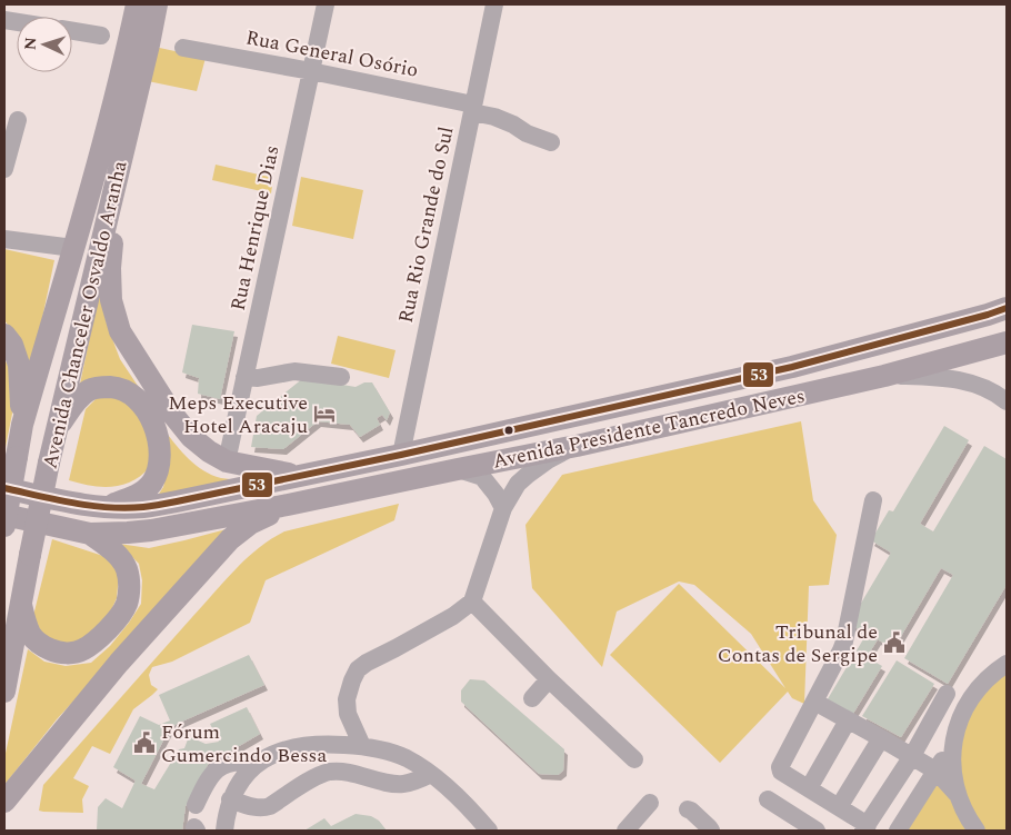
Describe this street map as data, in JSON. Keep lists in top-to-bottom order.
{
  "streets": {
    "main road": ["Avenida Chanceler Osvaldo Aranha", "Avenida Presidente Tancredo Neves"],
    "street": ["Rua General Osório", "Rua Rio Grande do Sul", "Rua Henrique Dias"]
  },
  "crossings": [
    ["Rua General Osório", "Rua Rio Grande do Sul"],
    ["Rua General Osório", "Rua Henrique Dias"],
    ["Rua Rio Grande do Sul", "Avenida Presidente Tancredo Neves"]
  ],
  "places": {
    "hotel": ["Meps Executive Hotel Aracaju"],
    "public building": ["Tribunal de Contas de Sergipe", "Fórum Gumercindo Bessa"]
  },
  "lines": ["transit line 53"],
  "north": "left"
}
